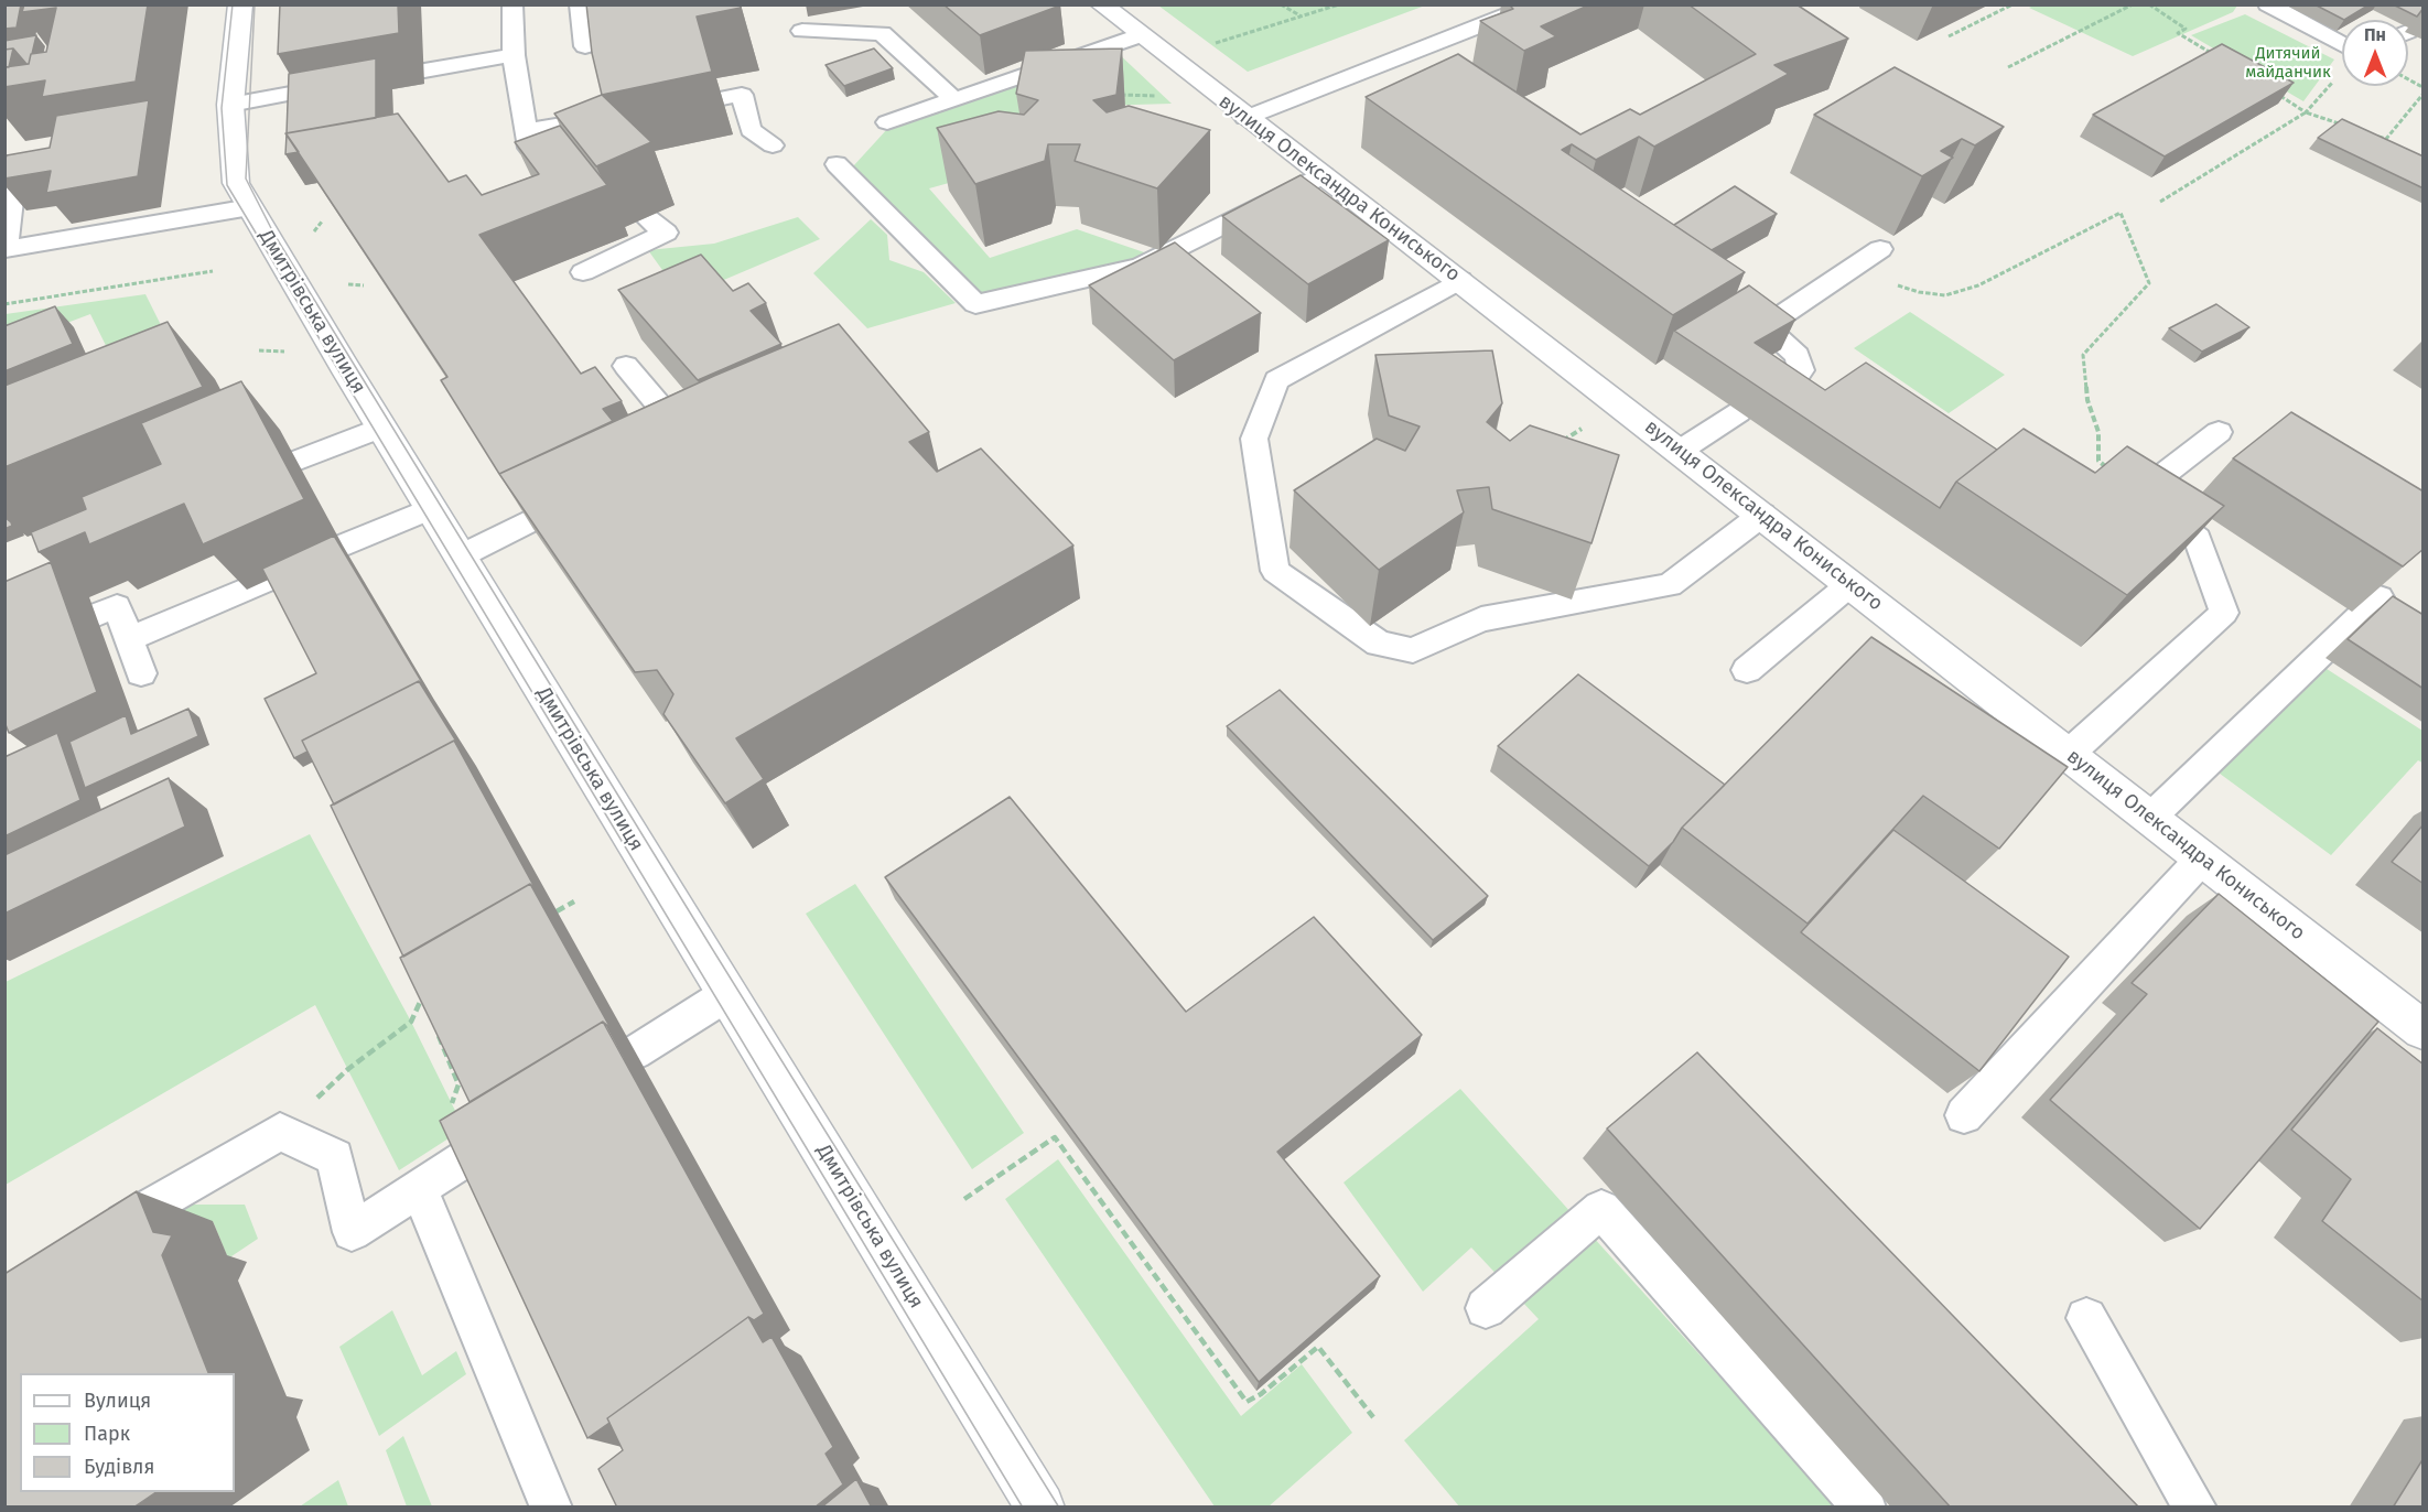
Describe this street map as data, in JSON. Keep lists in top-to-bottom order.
{
  "streets": {
    "street": ["вулиця Олександра Кониського", "Дмитрівська вулиця"]
  },
  "parks": ["Дитячий майданчик"],
  "legend": ["Вулиця", "Парк", "Будівля"],
  "north": "top"
}
